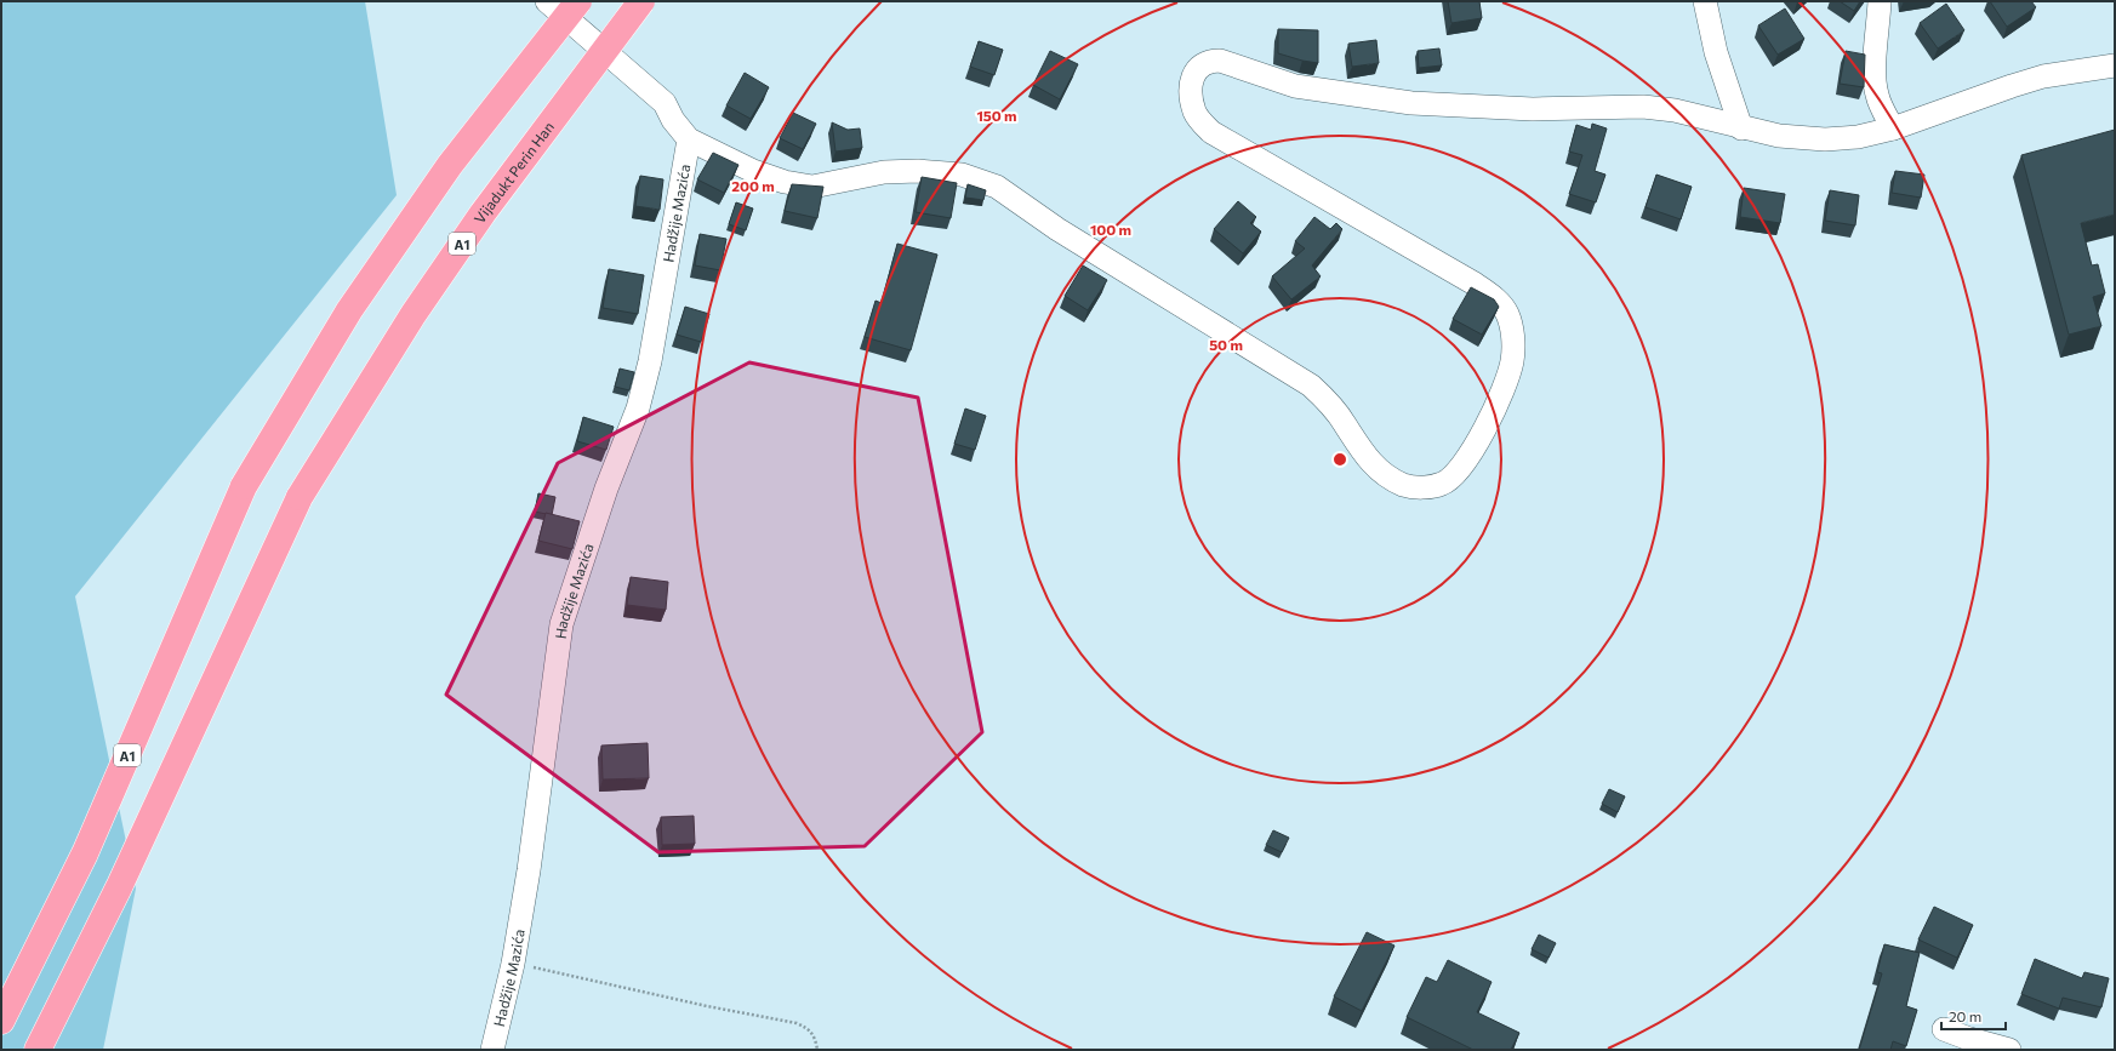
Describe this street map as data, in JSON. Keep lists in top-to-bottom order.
{
  "streets": {
    "highway": ["Vijadukt Perin Han", "A1"],
    "street": ["Hadžije Mazića"]
  },
  "scale_bar": "20 m",
  "rings": [
    "150 m",
    "200 m",
    "100 m",
    "50 m"
  ]
}
